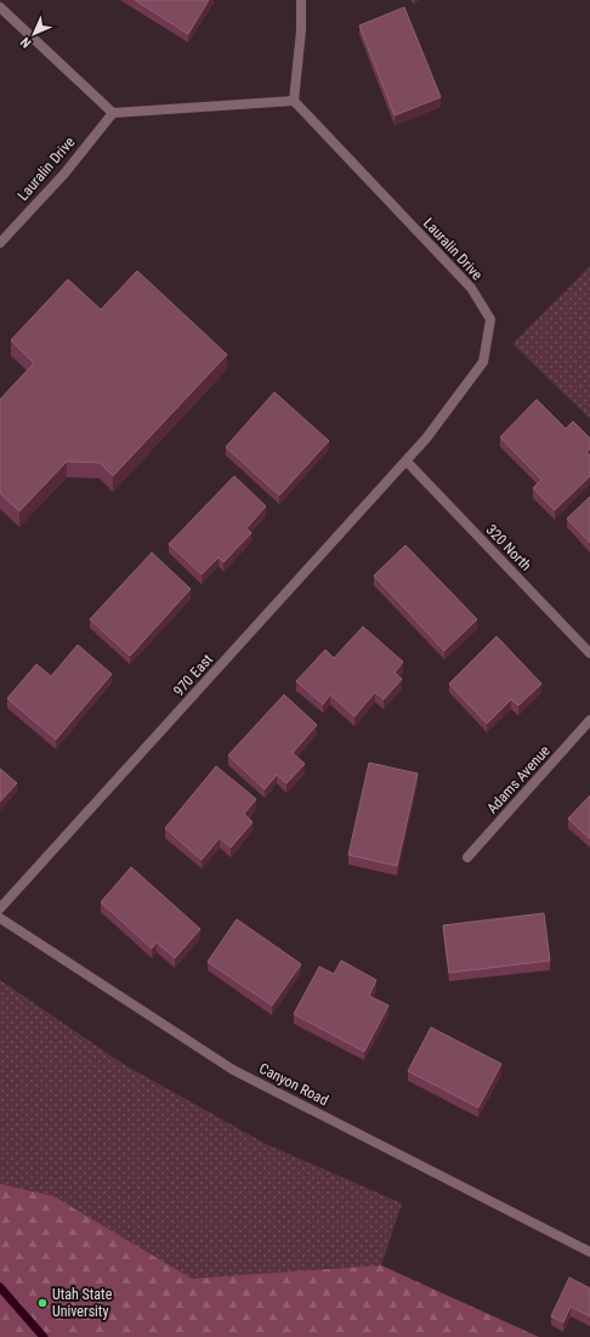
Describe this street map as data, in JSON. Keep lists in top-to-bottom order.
{
  "streets": {
    "street": [
      "Lauralin Drive",
      "320 North",
      "970 East",
      "Adams Avenue",
      "Canyon Road"
    ]
  },
  "crossings": [
    ["Lauralin Drive", "320 North"],
    ["Lauralin Drive", "970 East"],
    ["320 North", "970 East"]
  ],
  "places": ["Utah State University"],
  "north": "bottom left"
}
